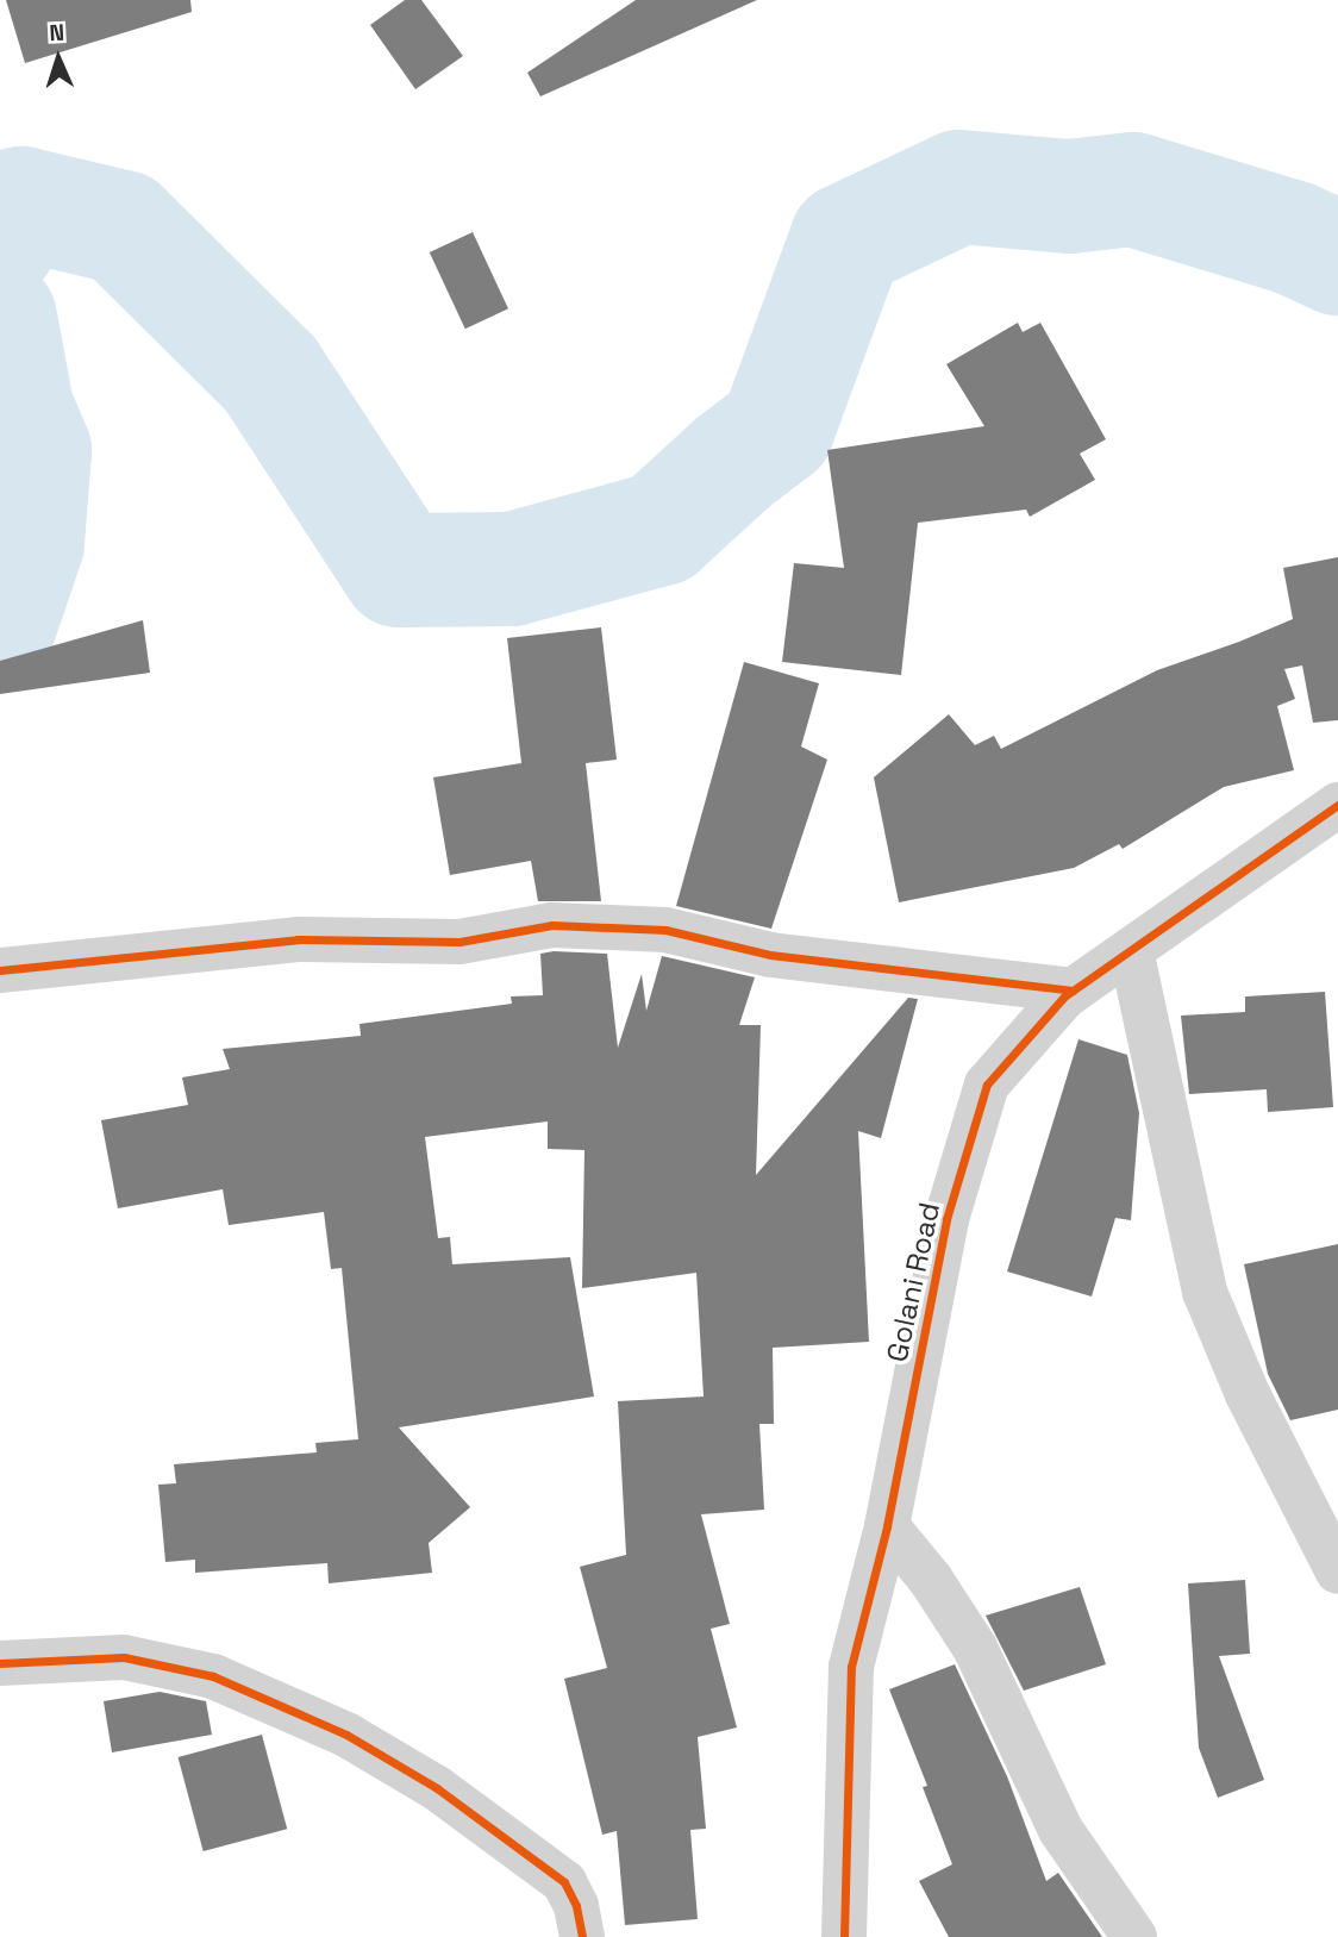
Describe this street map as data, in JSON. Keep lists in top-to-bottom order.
{
  "streets": {
    "street": ["Golani Road"]
  },
  "north": "top"
}
